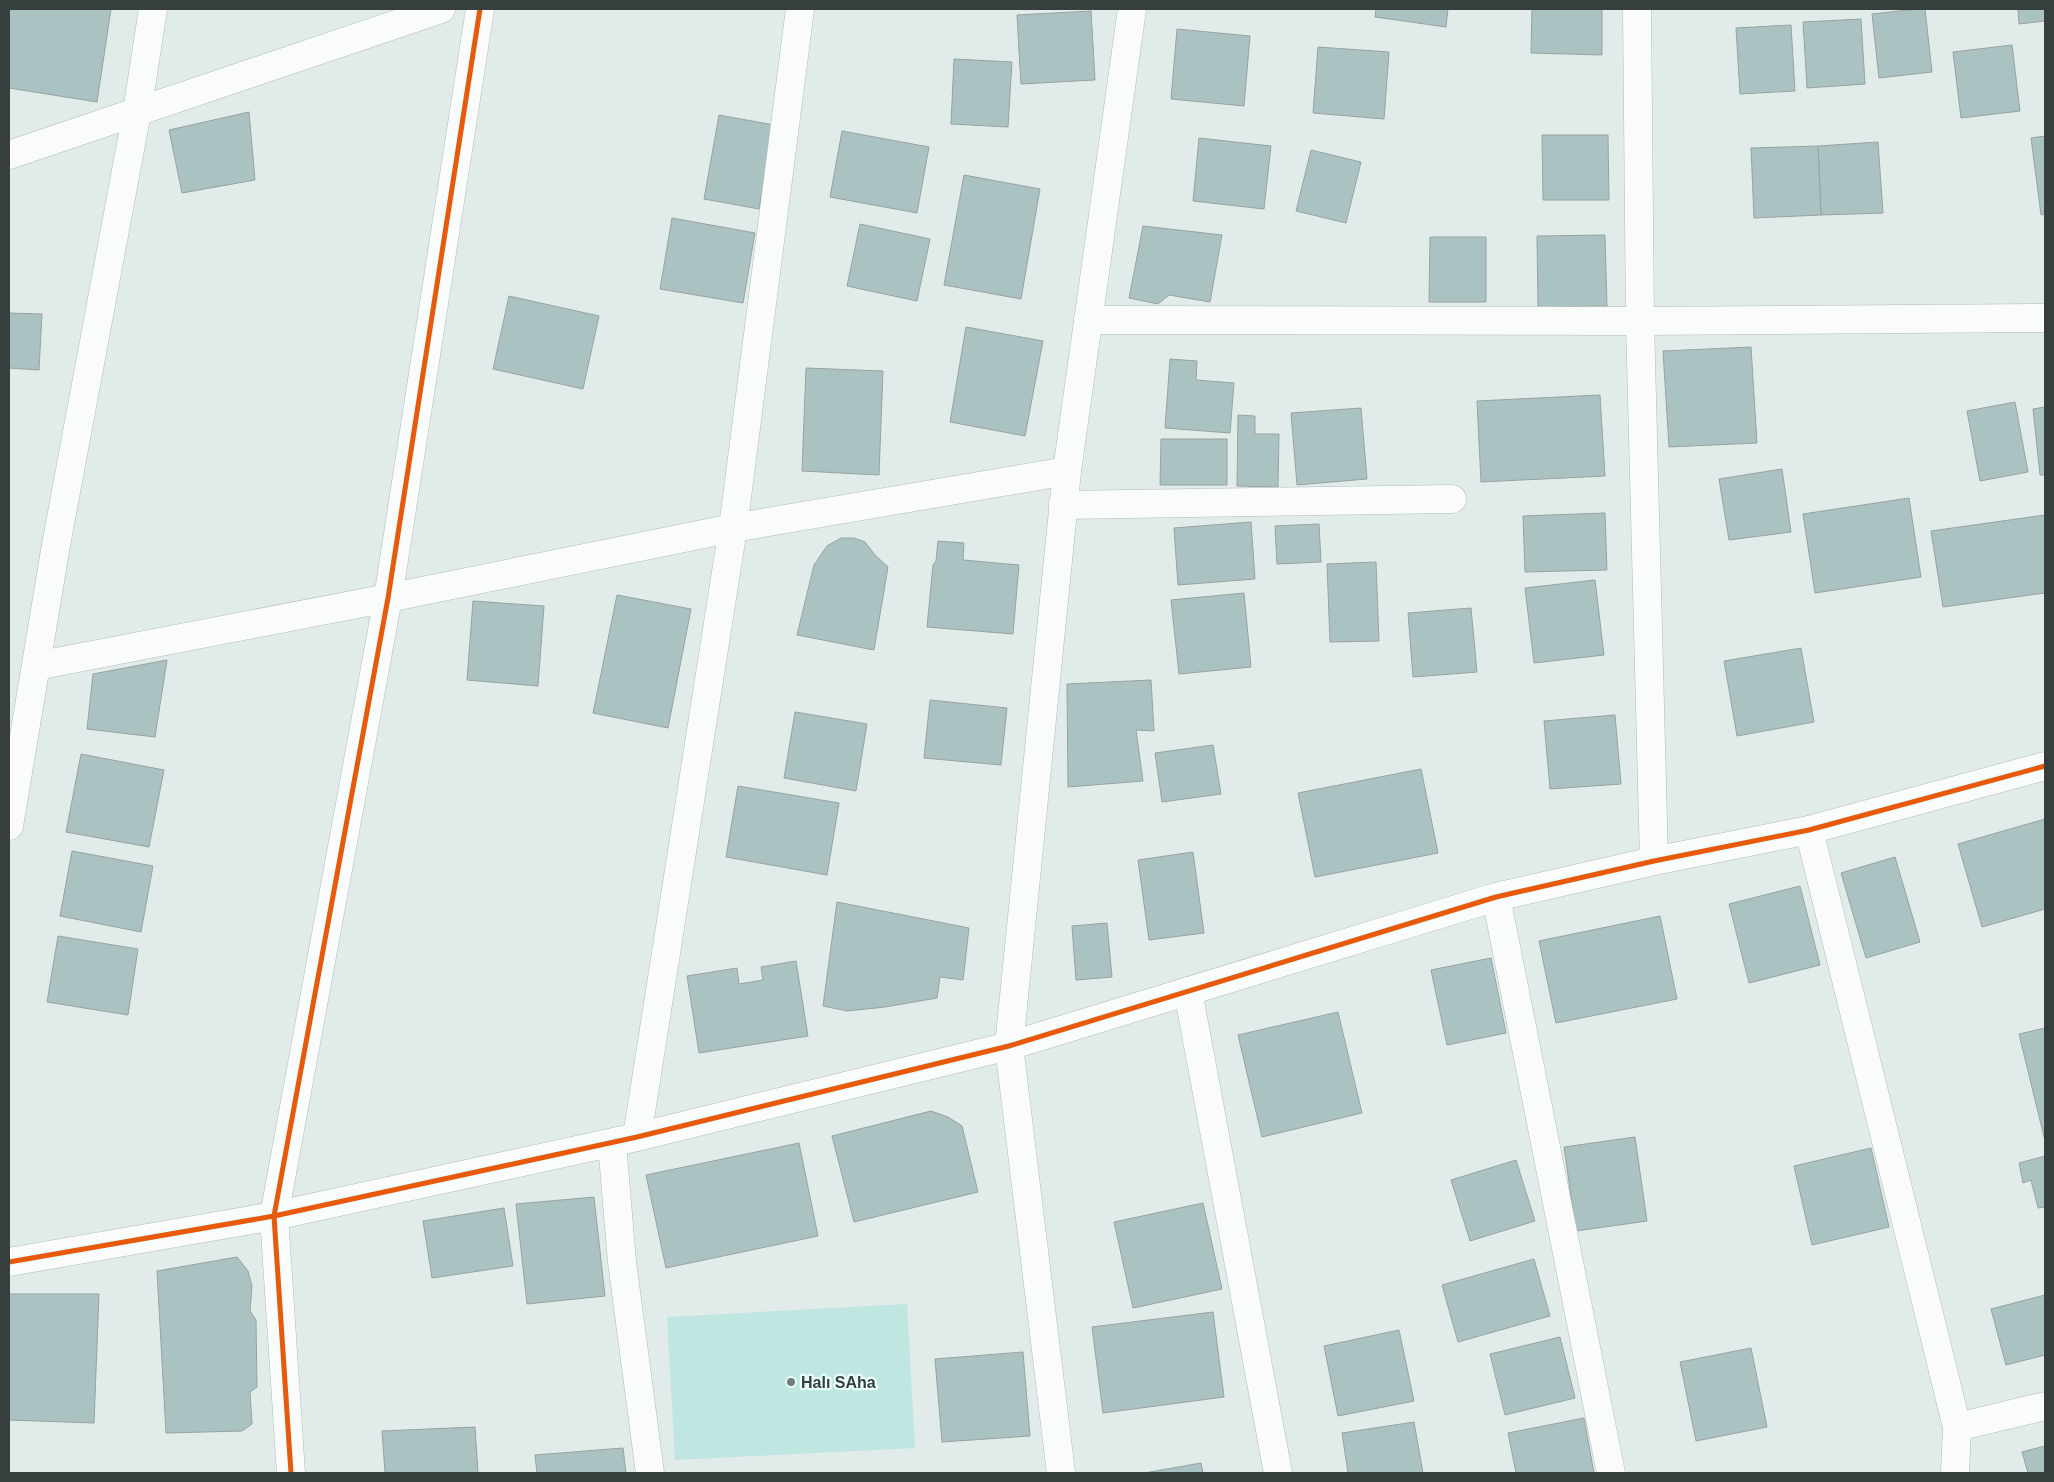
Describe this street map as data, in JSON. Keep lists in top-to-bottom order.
{
  "places": ["Halı SAha"]
}
